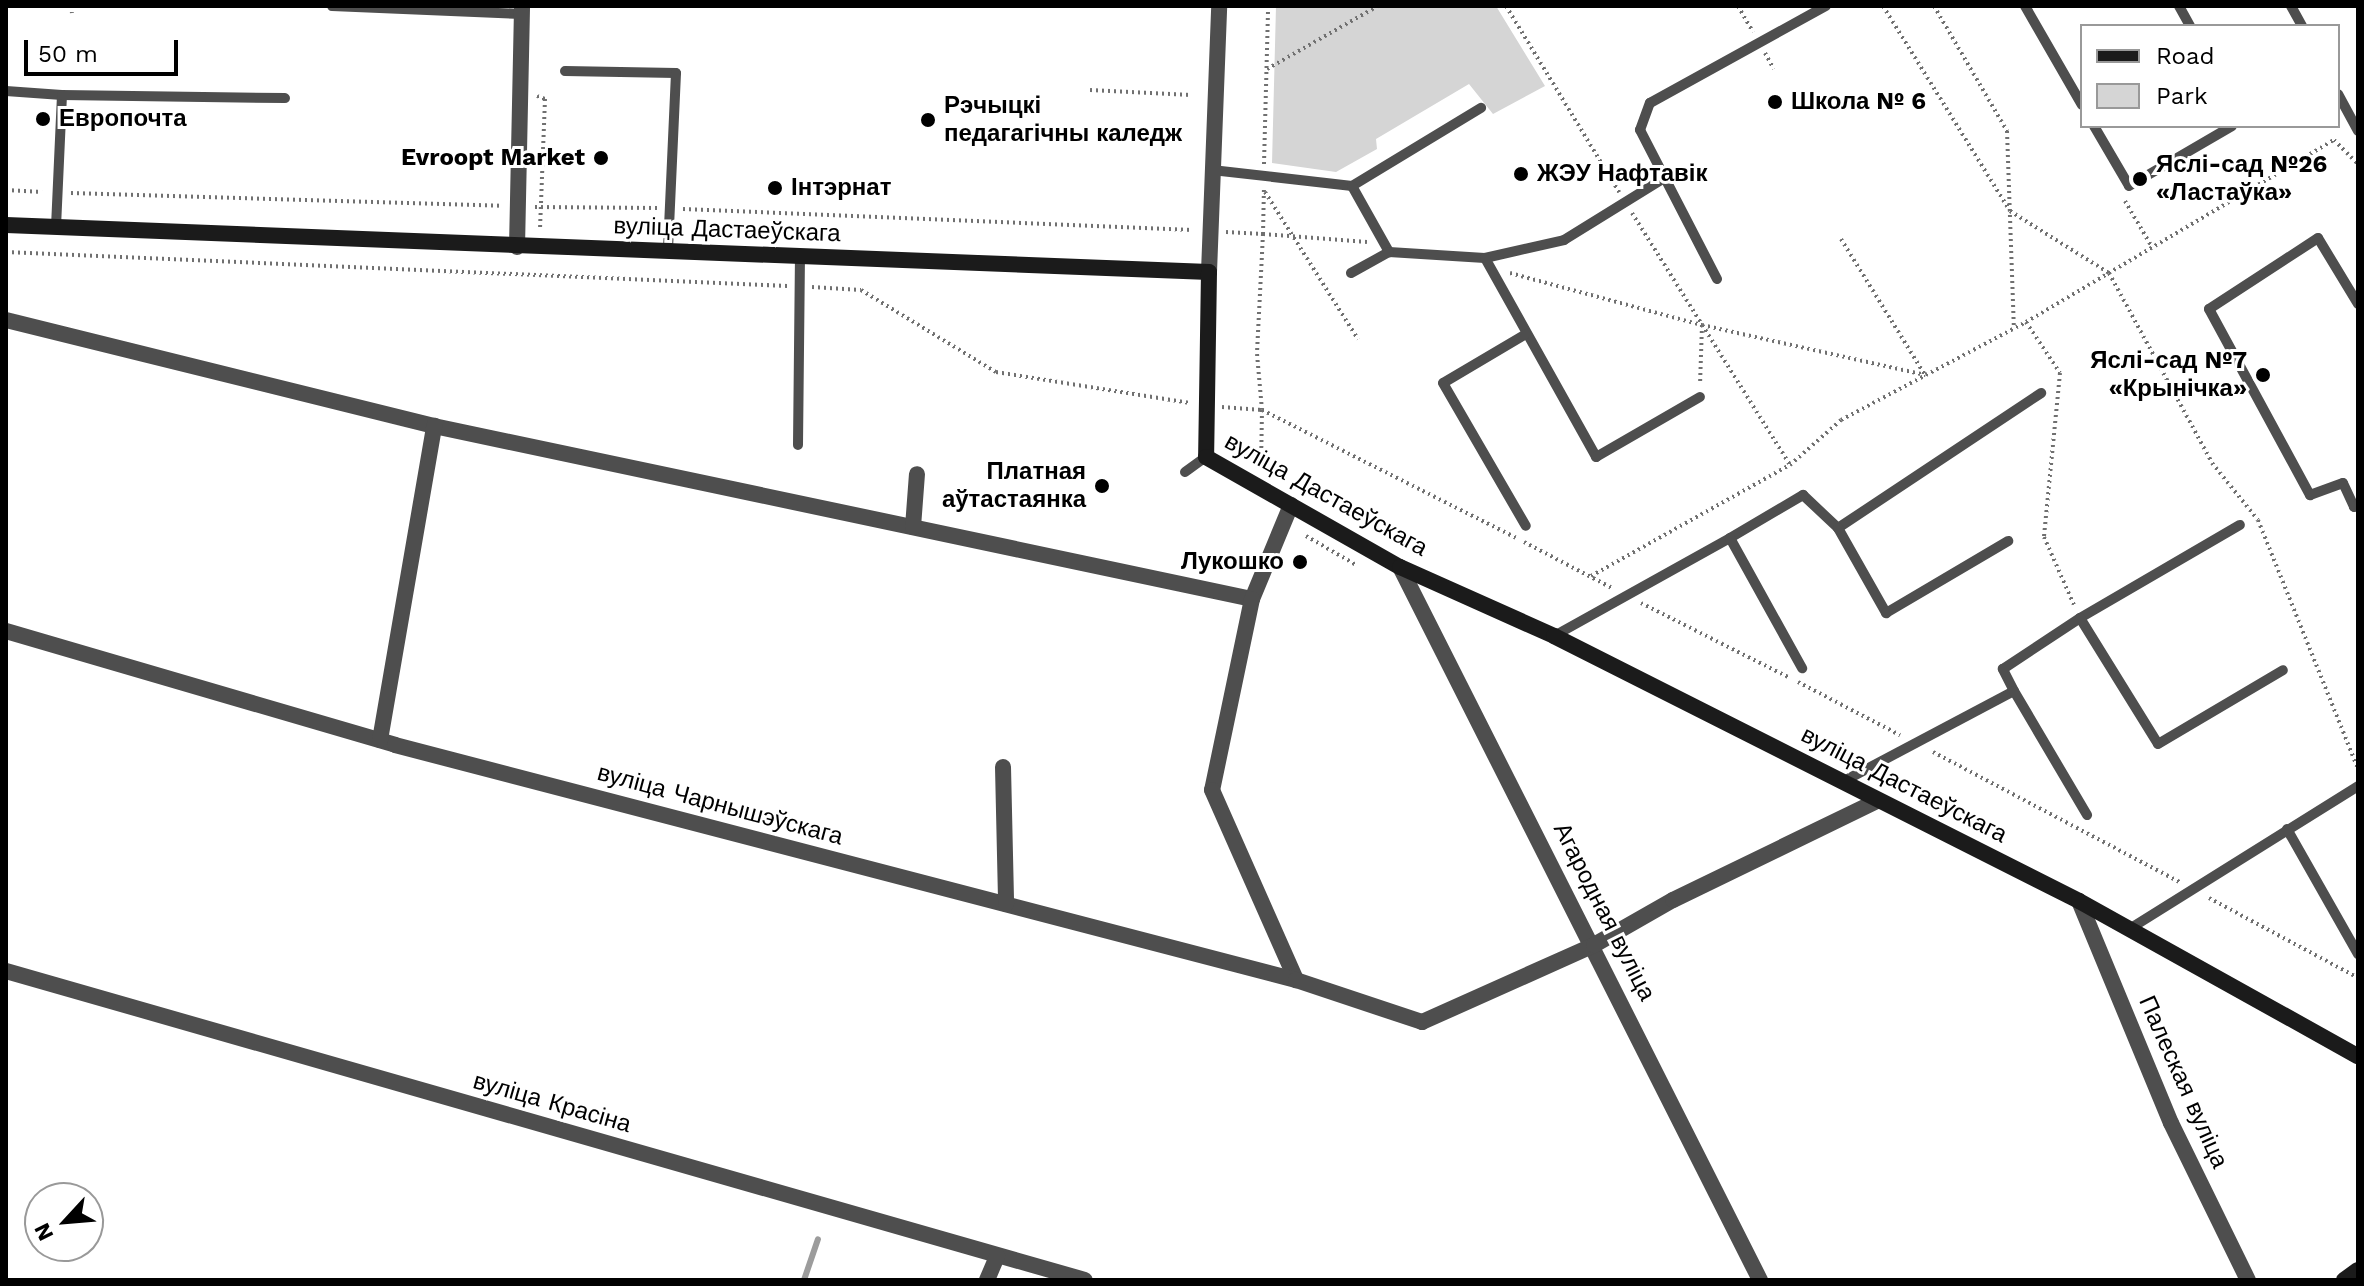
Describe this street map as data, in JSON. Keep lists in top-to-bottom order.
{
  "streets": {
    "street": [
      "вуліца Дастаеўскага",
      "вуліца Чарнышэўскага",
      "Агародная вуліца",
      "Палеская вуліца",
      "вуліца Красіна"
    ]
  },
  "crossings": [
    ["вуліца Дастаеўскага", "Агародная вуліца"],
    ["вуліца Дастаеўскага", "Палеская вуліца"],
    ["вуліца Чарнышэўскага", "Агародная вуліца"]
  ],
  "places": [
    "Школа № 6",
    "Европочта",
    "Рэчыцкі педагагічны каледж",
    "Evroopt Market",
    "ЖЭУ Нафтавік",
    "Яслі-сад №26 «Ластаўка»",
    "Інтэрнат",
    "Яслі-сад №7 «Крынічка»",
    "Платная аўтастаянка",
    "Лукошко"
  ],
  "legend": ["Road", "Park"],
  "scale_bar": "50 m",
  "north": "bottom left"
}
